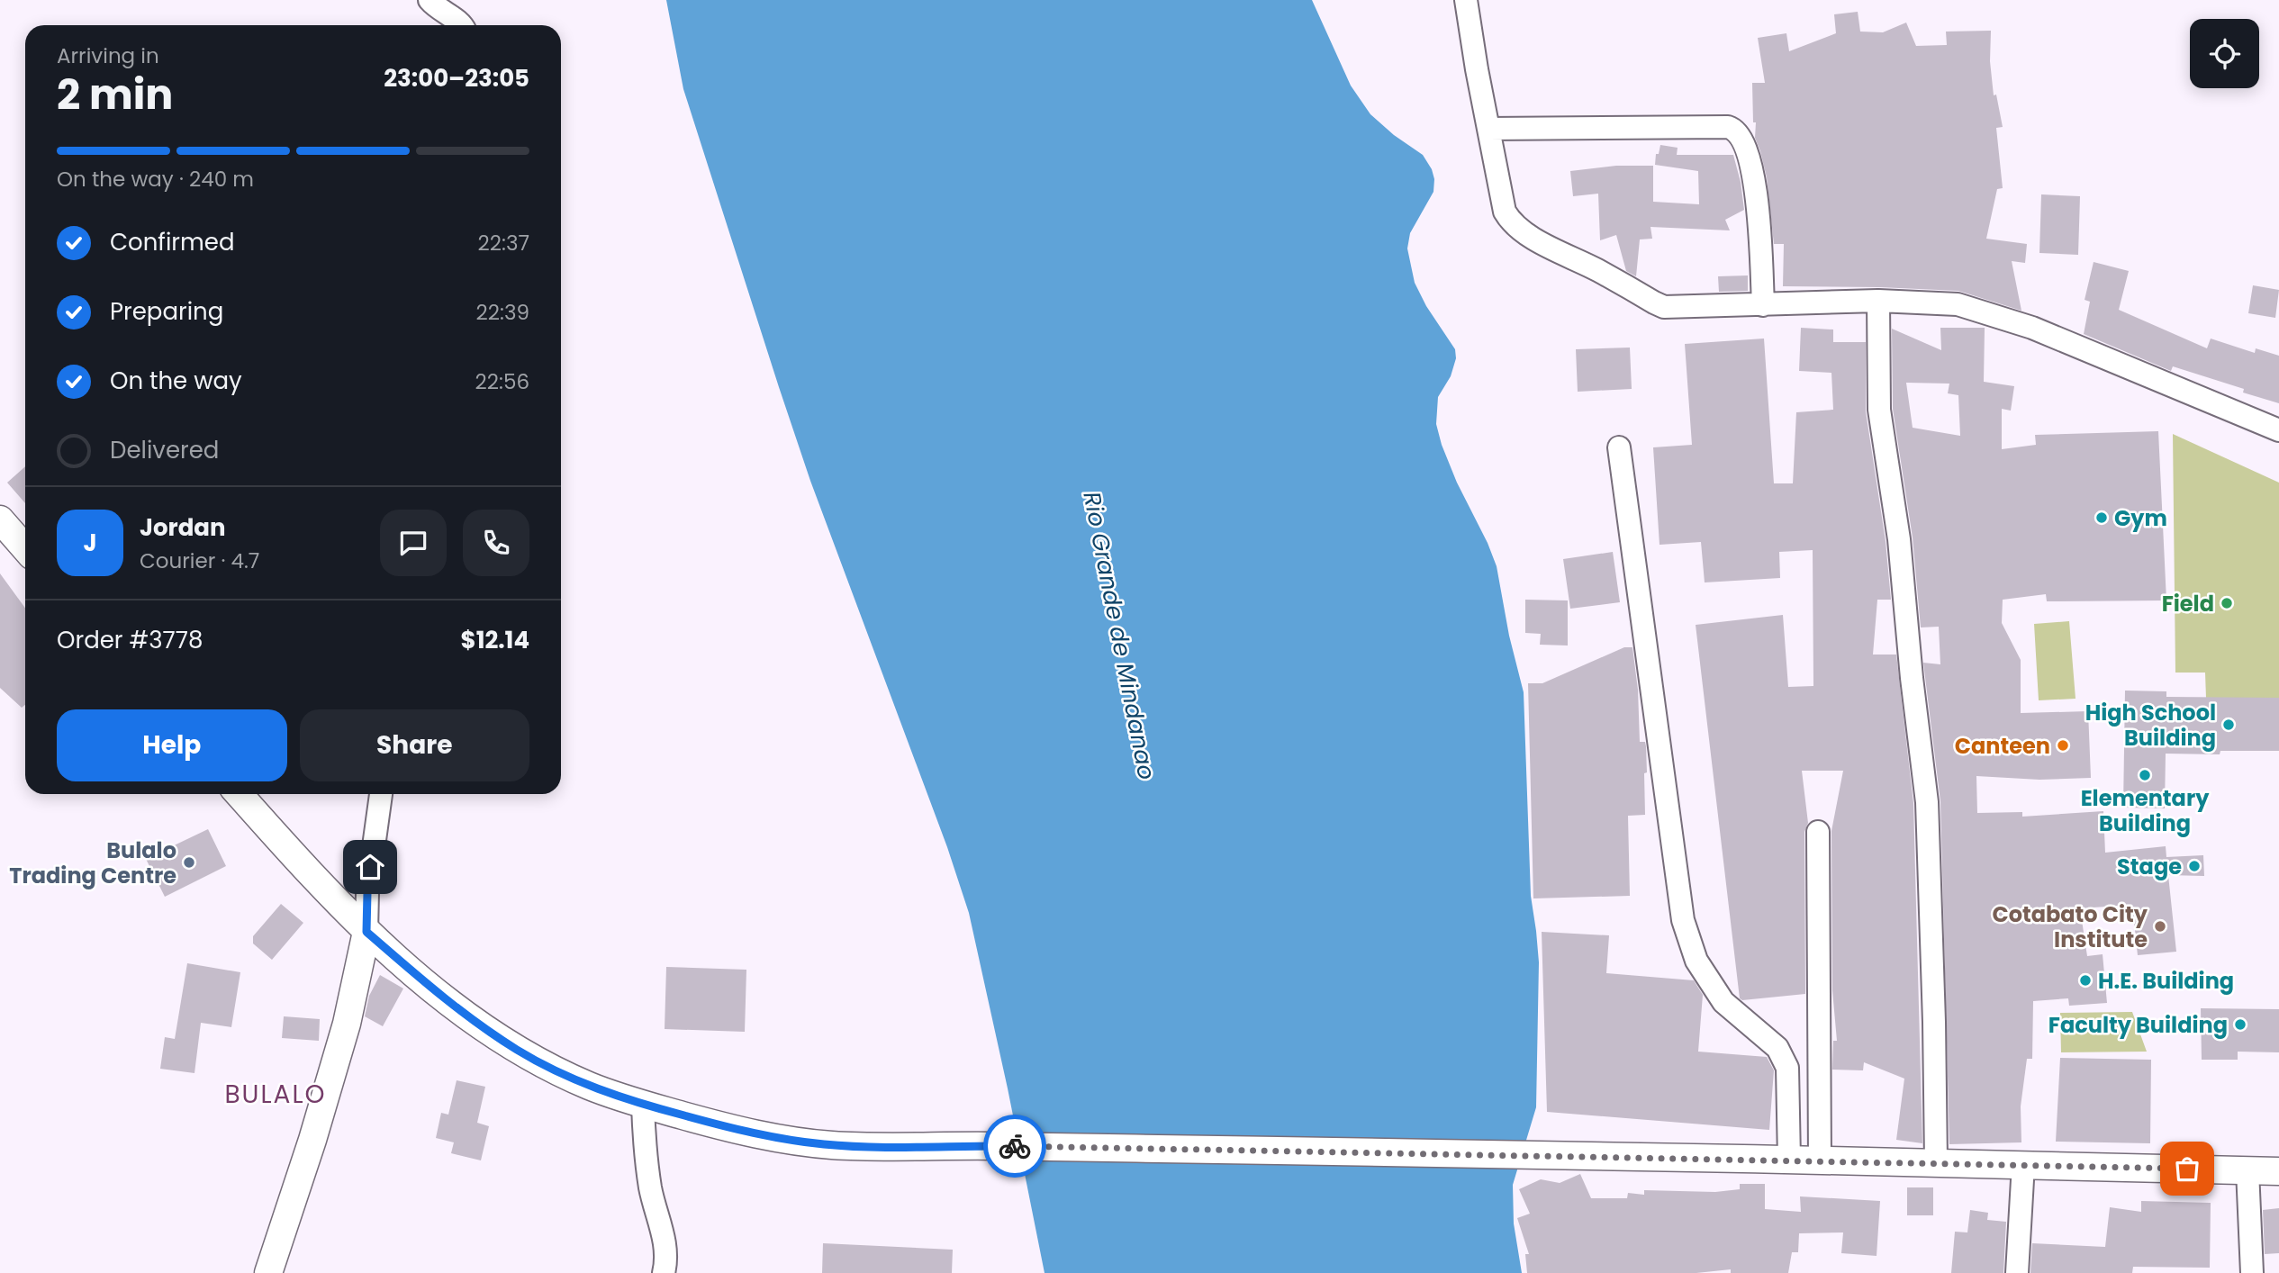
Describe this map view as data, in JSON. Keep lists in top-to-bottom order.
{
  "districts": ["BULALO"],
  "water": ["Rio Grande de Mindanao"],
  "places": [
    "Gym",
    "Field",
    "High School Building",
    "Canteen",
    "Elementary Building",
    "Bulalo Trading Centre",
    "Stage",
    "Cotabato City Institute",
    "H.E. Building",
    "Faculty Building"
  ],
  "page": {
    "heading": ["2 min", "Arriving in", "23:00–23:05"],
    "panel": [
      "Jordan",
      "Courier · 4.7",
      "Order #3778",
      "$12.14"
    ],
    "bar": "On the way · 240 m",
    "list": [
      ["Confirmed", "22:37"],
      ["Preparing", "22:39"],
      ["On the way", "22:56"],
      "Delivered"
    ],
    "round": "J",
    "buttons": ["Help", "Share"]
  }
}
